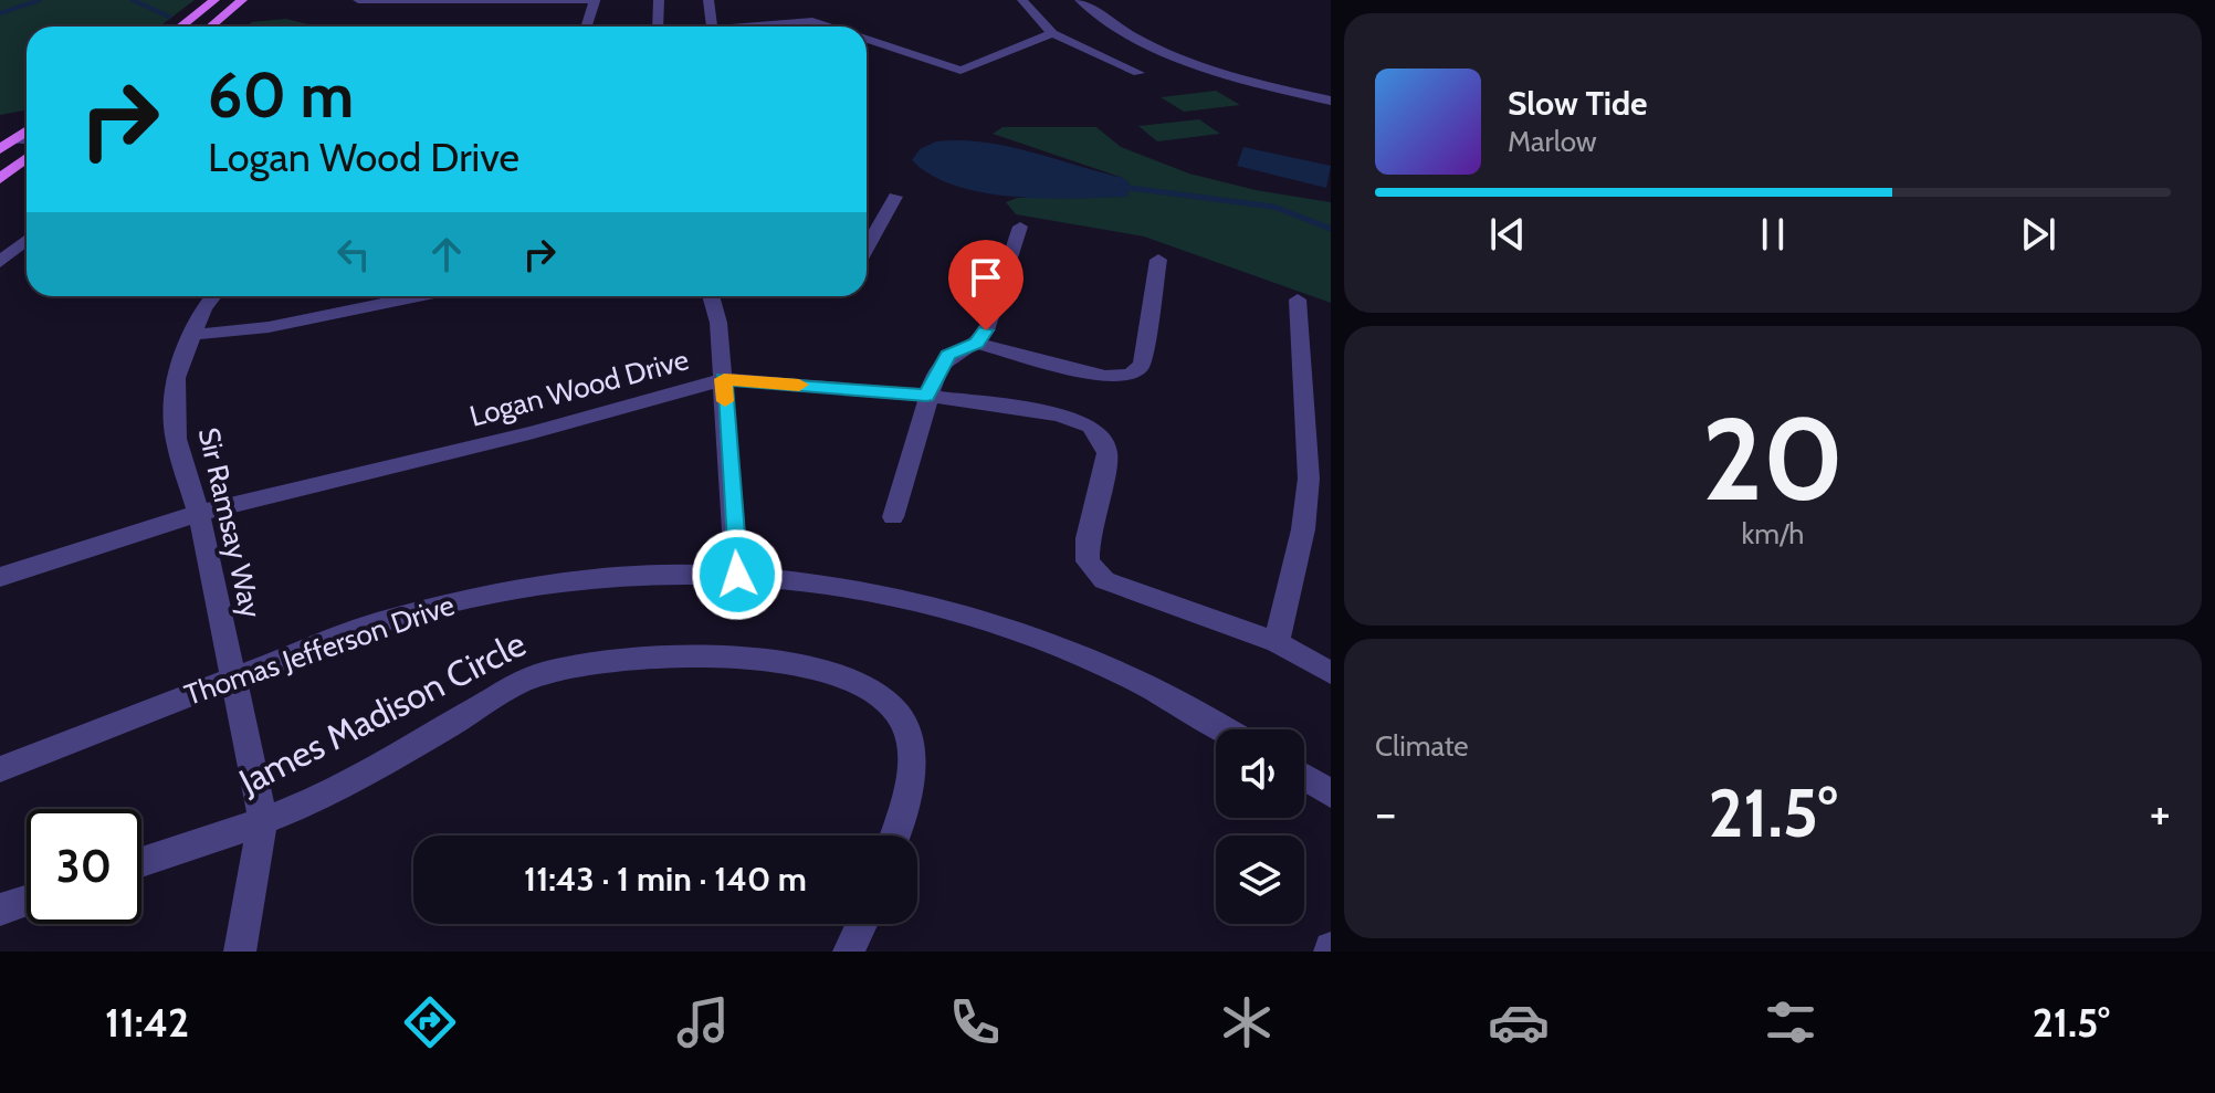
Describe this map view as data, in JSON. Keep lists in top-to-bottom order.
{
  "streets": {
    "street": [
      "Logan Wood Drive",
      "Sir Ramsay Way",
      "Thomas Jefferson Drive",
      "James Madison Circle"
    ]
  },
  "crossings": [
    ["Logan Wood Drive", "Sir Ramsay Way"],
    ["Sir Ramsay Way", "Thomas Jefferson Drive"],
    ["Sir Ramsay Way", "James Madison Circle"]
  ],
  "page": {
    "turn": ["60 m", "Logan Wood Drive"],
    "song": ["Slow Tide", "Marlow"],
    "tile": [
      ["20", "km/h"],
      "Climate"
    ],
    "heat": ["−", "21.5°", "+"],
    "limit": "30",
    "trip": "11:43 · 1 min · 140 m",
    "tabs": ["11:42", "21.5°"]
  }
}
